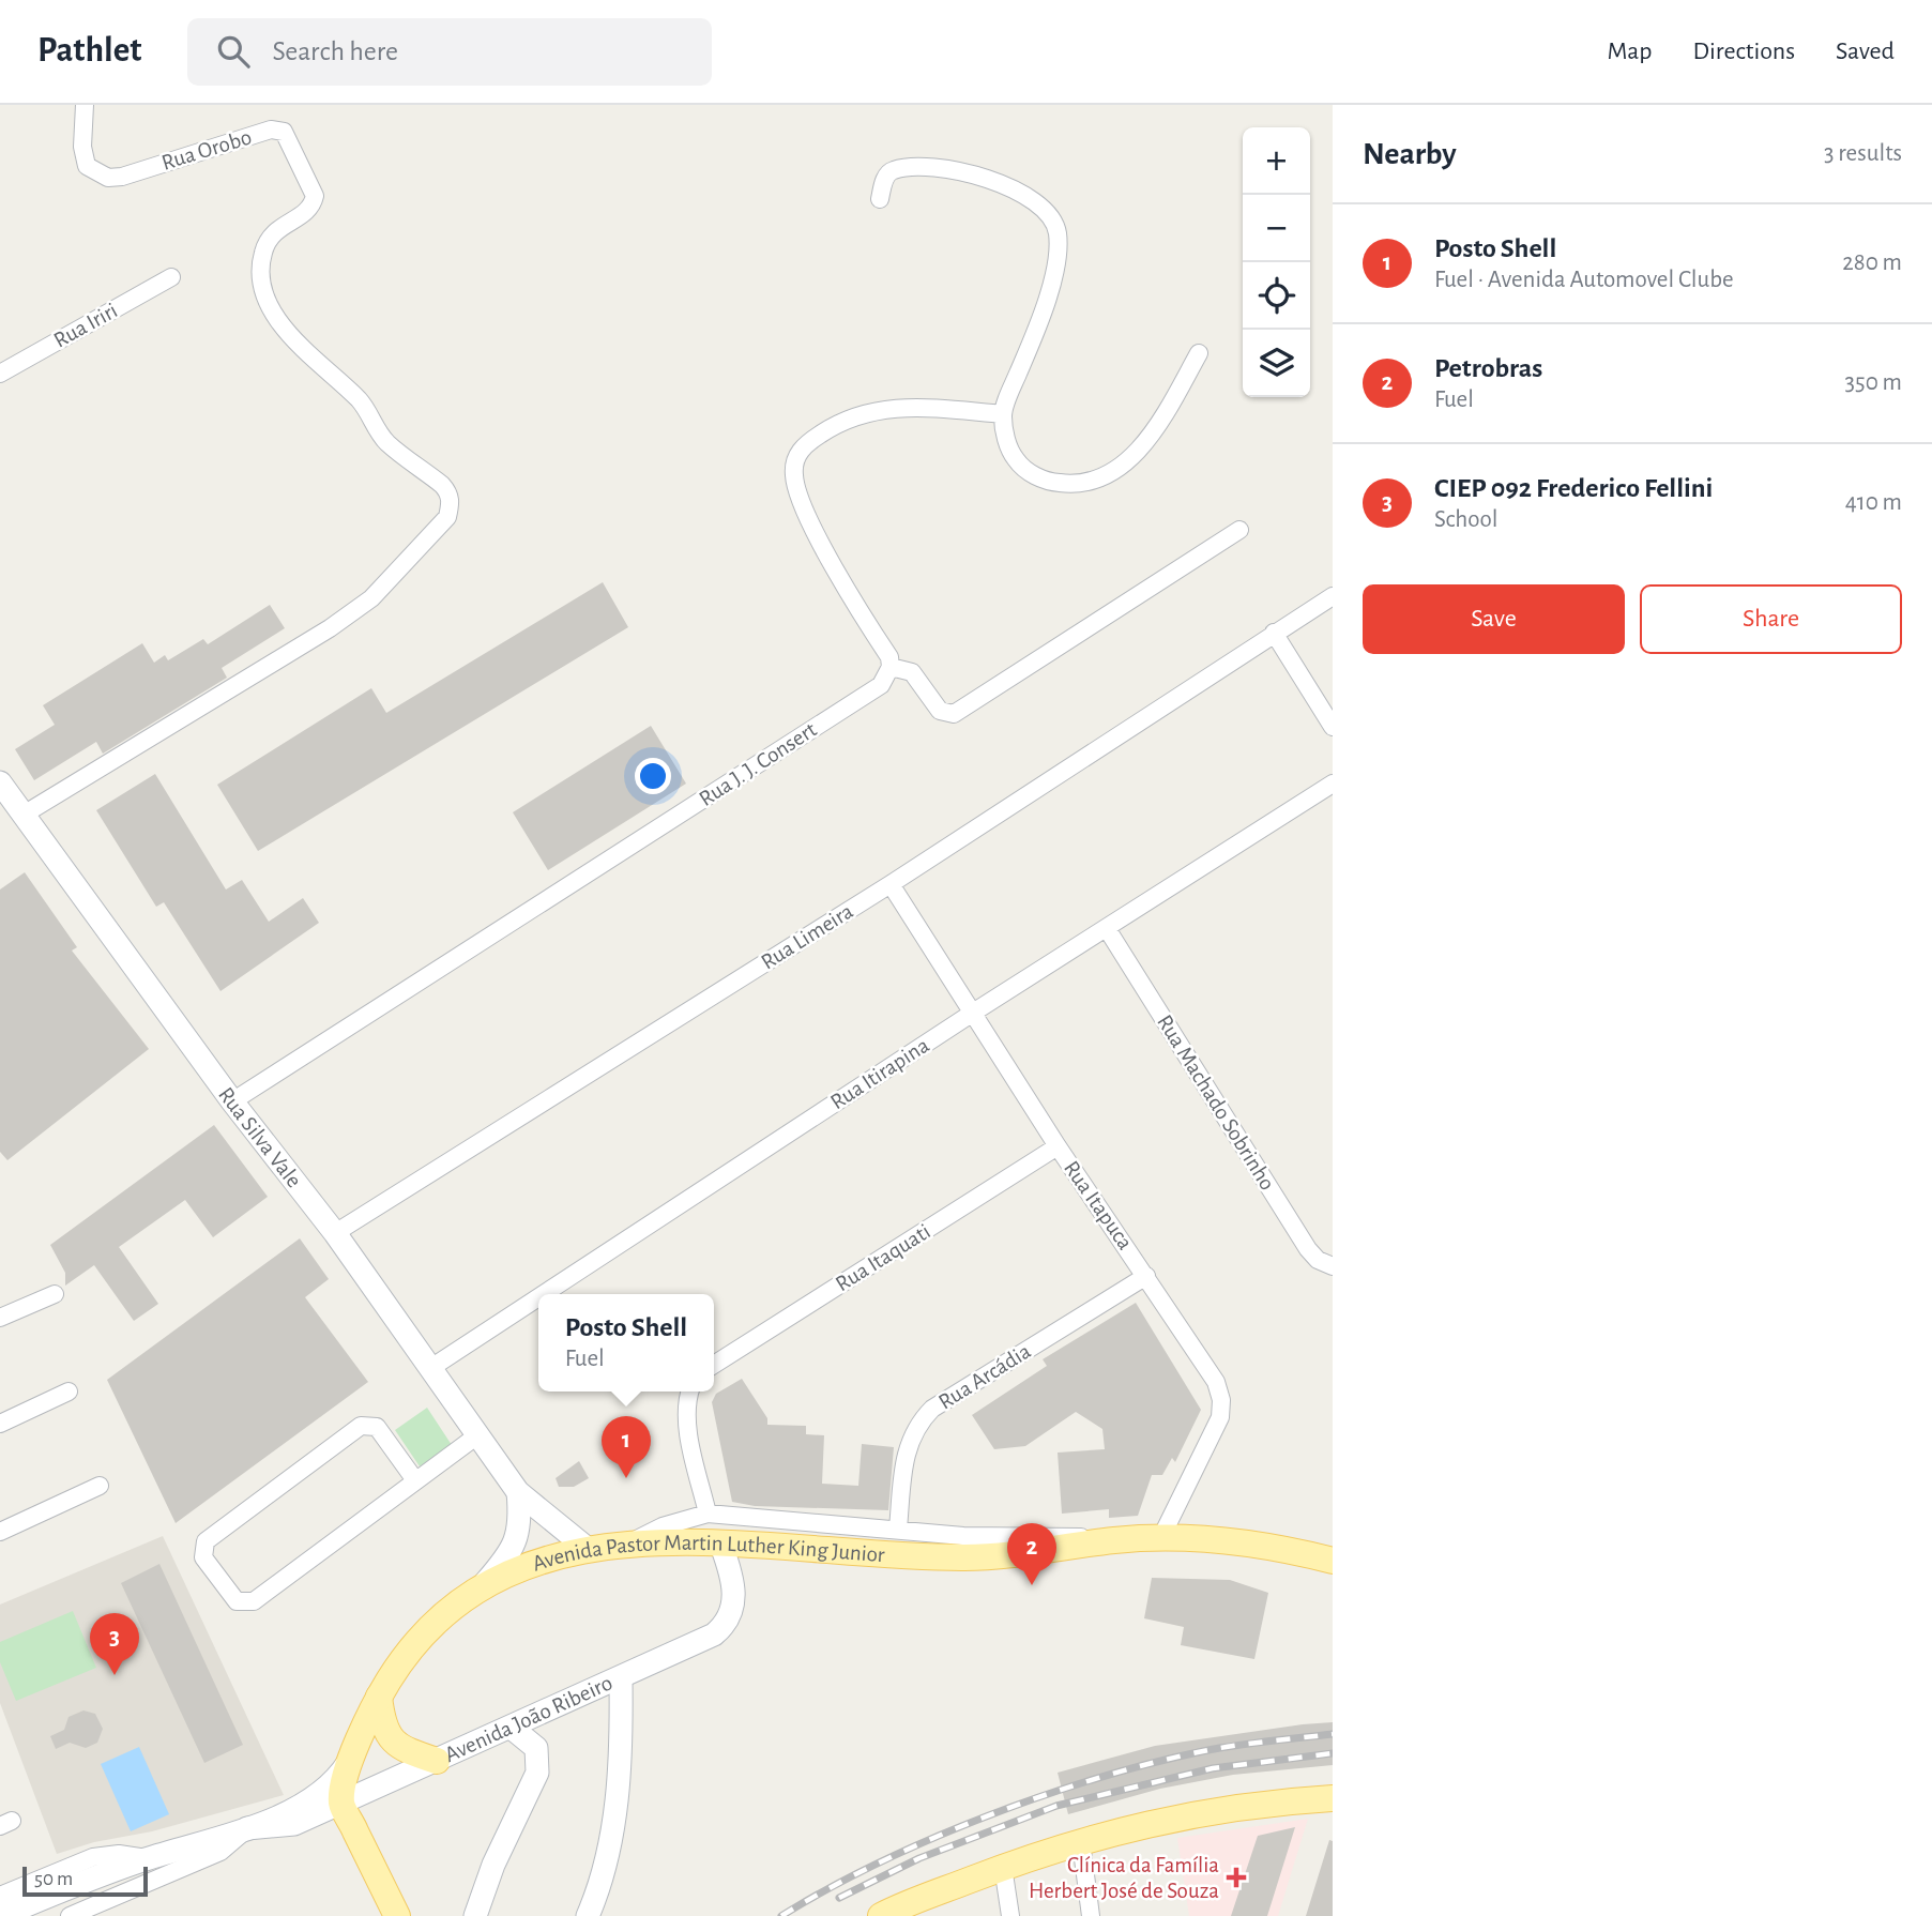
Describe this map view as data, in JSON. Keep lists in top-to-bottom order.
{
  "streets": {
    "main road": ["Rua Silva Vale", "Avenida Pastor Martin Luther King Junior", "Avenida João Ribeiro"],
    "street": [
      "Rua Orobo",
      "Rua Iriri",
      "Rua J. J. Consert",
      "Rua Limeira",
      "Rua Itirapina",
      "Rua Machado Sobrinho",
      "Rua Itapuca",
      "Rua Itaquati",
      "Rua Arcádia"
    ]
  },
  "crossings": [
    ["Rua Orobo", "Rua Silva Vale"],
    ["Rua J. J. Consert", "Rua Silva Vale"],
    ["Rua Limeira", "Rua Silva Vale"],
    ["Rua Limeira", "Rua Itapuca"],
    ["Rua Itirapina", "Rua Machado Sobrinho"],
    ["Rua Itirapina", "Rua Silva Vale"],
    ["Rua Itirapina", "Rua Itapuca"],
    ["Rua Silva Vale", "Avenida Pastor Martin Luther King Junior"],
    ["Rua Itapuca", "Rua Itaquati"],
    ["Rua Itapuca", "Rua Arcádia"],
    ["Rua Itapuca", "Avenida Pastor Martin Luther King Junior"],
    ["Avenida Pastor Martin Luther King Junior", "Avenida João Ribeiro"]
  ],
  "places": {
    "health": ["Clínica da Família Herbert José de Souza"]
  },
  "scale_bar": "50 m",
  "page": {
    "header": "Pathlet",
    "search": "Search here",
    "nav": ["Map", "Directions", "Saved"],
    "heading": ["Nearby", "3 results"],
    "map_buttons": ["+", "−"],
    "list": [
      {
        "mark": "1",
        "name": "Posto Shell",
        "note": "Fuel · Avenida Automovel Clube",
        "value": "280 m"
      },
      {
        "mark": "2",
        "name": "Petrobras",
        "note": "Fuel",
        "value": "350 m"
      },
      {
        "mark": "3",
        "name": "CIEP 092 Frederico Fellini",
        "note": "School",
        "value": "410 m"
      }
    ],
    "buttons": ["Save", "Share"],
    "popup": ["Posto Shell", "Fuel"],
    "pins": ["1", "2", "3"],
    "scale": "50 m"
  }
}
